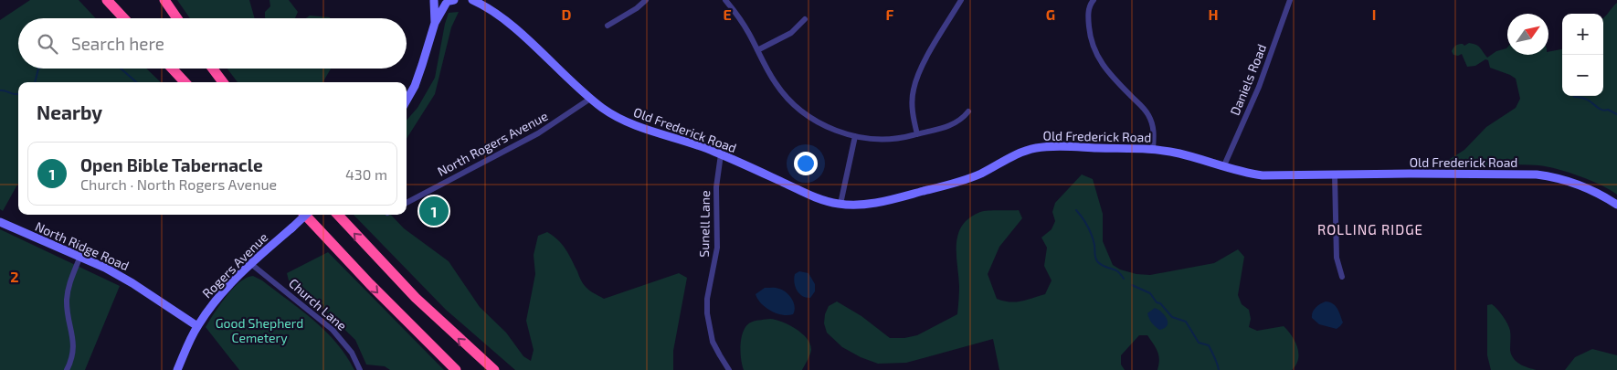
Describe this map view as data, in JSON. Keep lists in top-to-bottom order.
{
  "streets": {
    "street": [
      "Daniels Road",
      "Old Frederick Road",
      "North Rogers Avenue",
      "Sunell Lane",
      "North Ridge Road",
      "Rogers Avenue",
      "Church Lane"
    ]
  },
  "crossings": [
    ["Daniels Road", "Old Frederick Road"],
    ["Old Frederick Road", "North Rogers Avenue"],
    ["Old Frederick Road", "Sunell Lane"],
    ["North Ridge Road", "Rogers Avenue"],
    ["Rogers Avenue", "Church Lane"]
  ],
  "districts": ["ROLLING RIDGE"],
  "parks": ["Good Shepherd Cemetery"],
  "north": "top right",
  "page": {
    "map_buttons": ["+", "−"],
    "search": "Search here",
    "heading": "Nearby",
    "list": [
      {
        "mark": "1",
        "name": "Open Bible Tabernacle",
        "note": "Church · North Rogers Avenue",
        "value": "430 m"
      }
    ],
    "pins": "1"
  },
  "grid": {
    "columns": [
      "D",
      "E",
      "F",
      "G",
      "H",
      "I"
    ],
    "rows": ["2"]
  }
}
